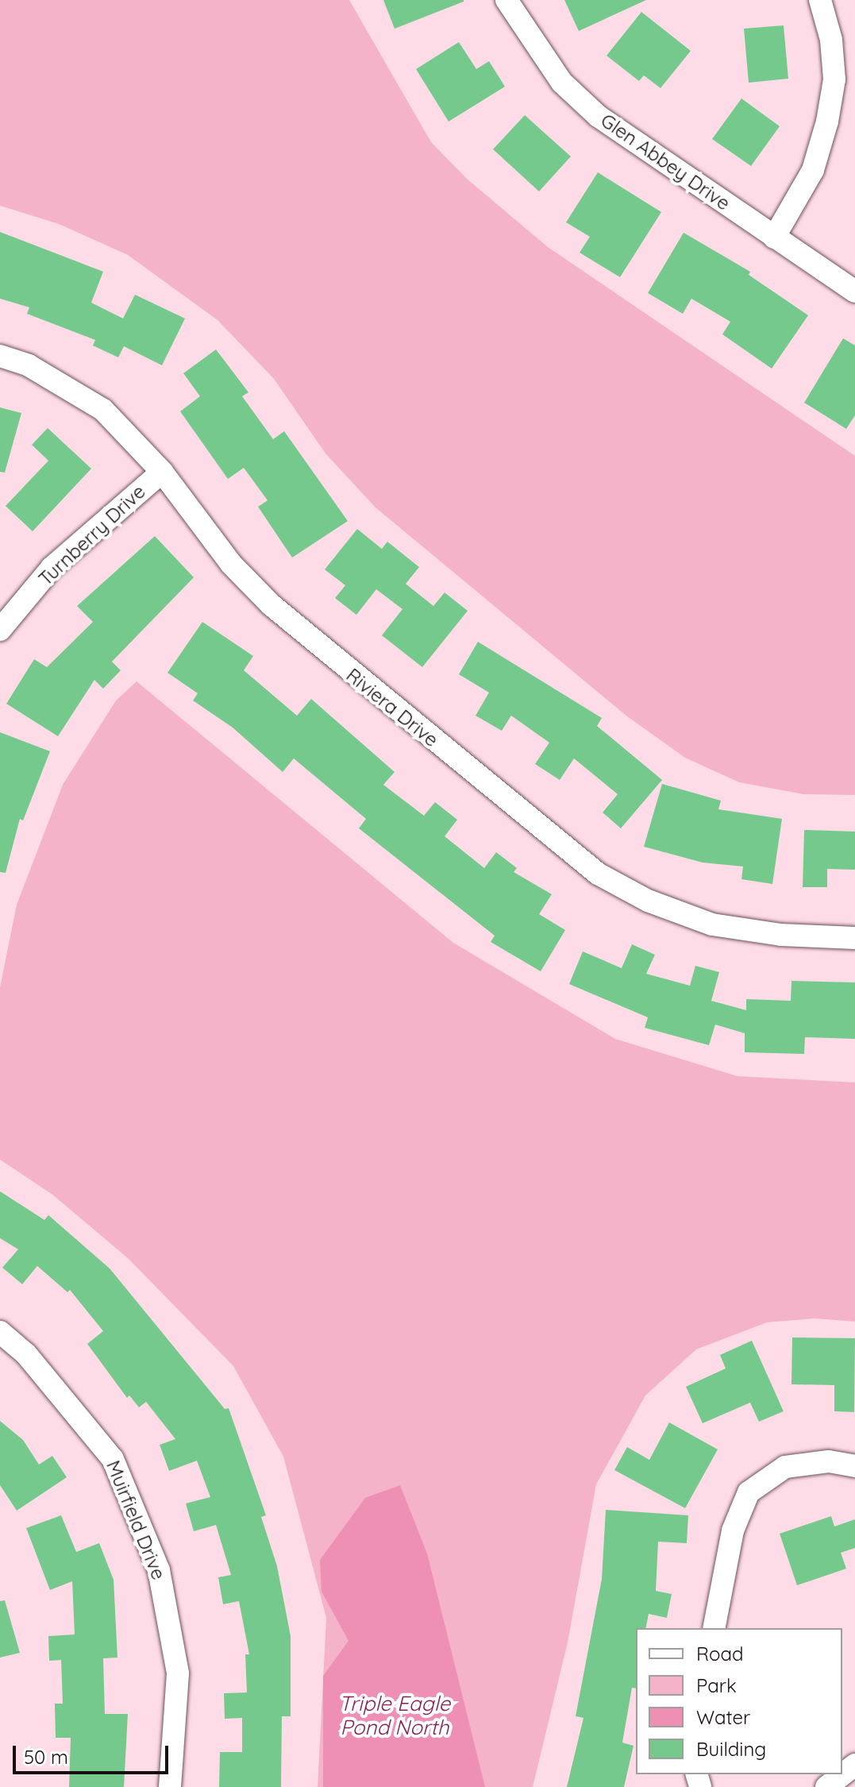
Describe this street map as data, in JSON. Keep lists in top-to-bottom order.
{
  "streets": {
    "street": [
      "Glen Abbey Drive",
      "Turnberry Drive",
      "Riviera Drive",
      "Muirfield Drive"
    ]
  },
  "crossings": [
    ["Turnberry Drive", "Riviera Drive"]
  ],
  "water": ["Triple Eagle Pond North"],
  "legend": [
    "Road",
    "Park",
    "Water",
    "Building"
  ],
  "scale_bar": "50 m"
}
